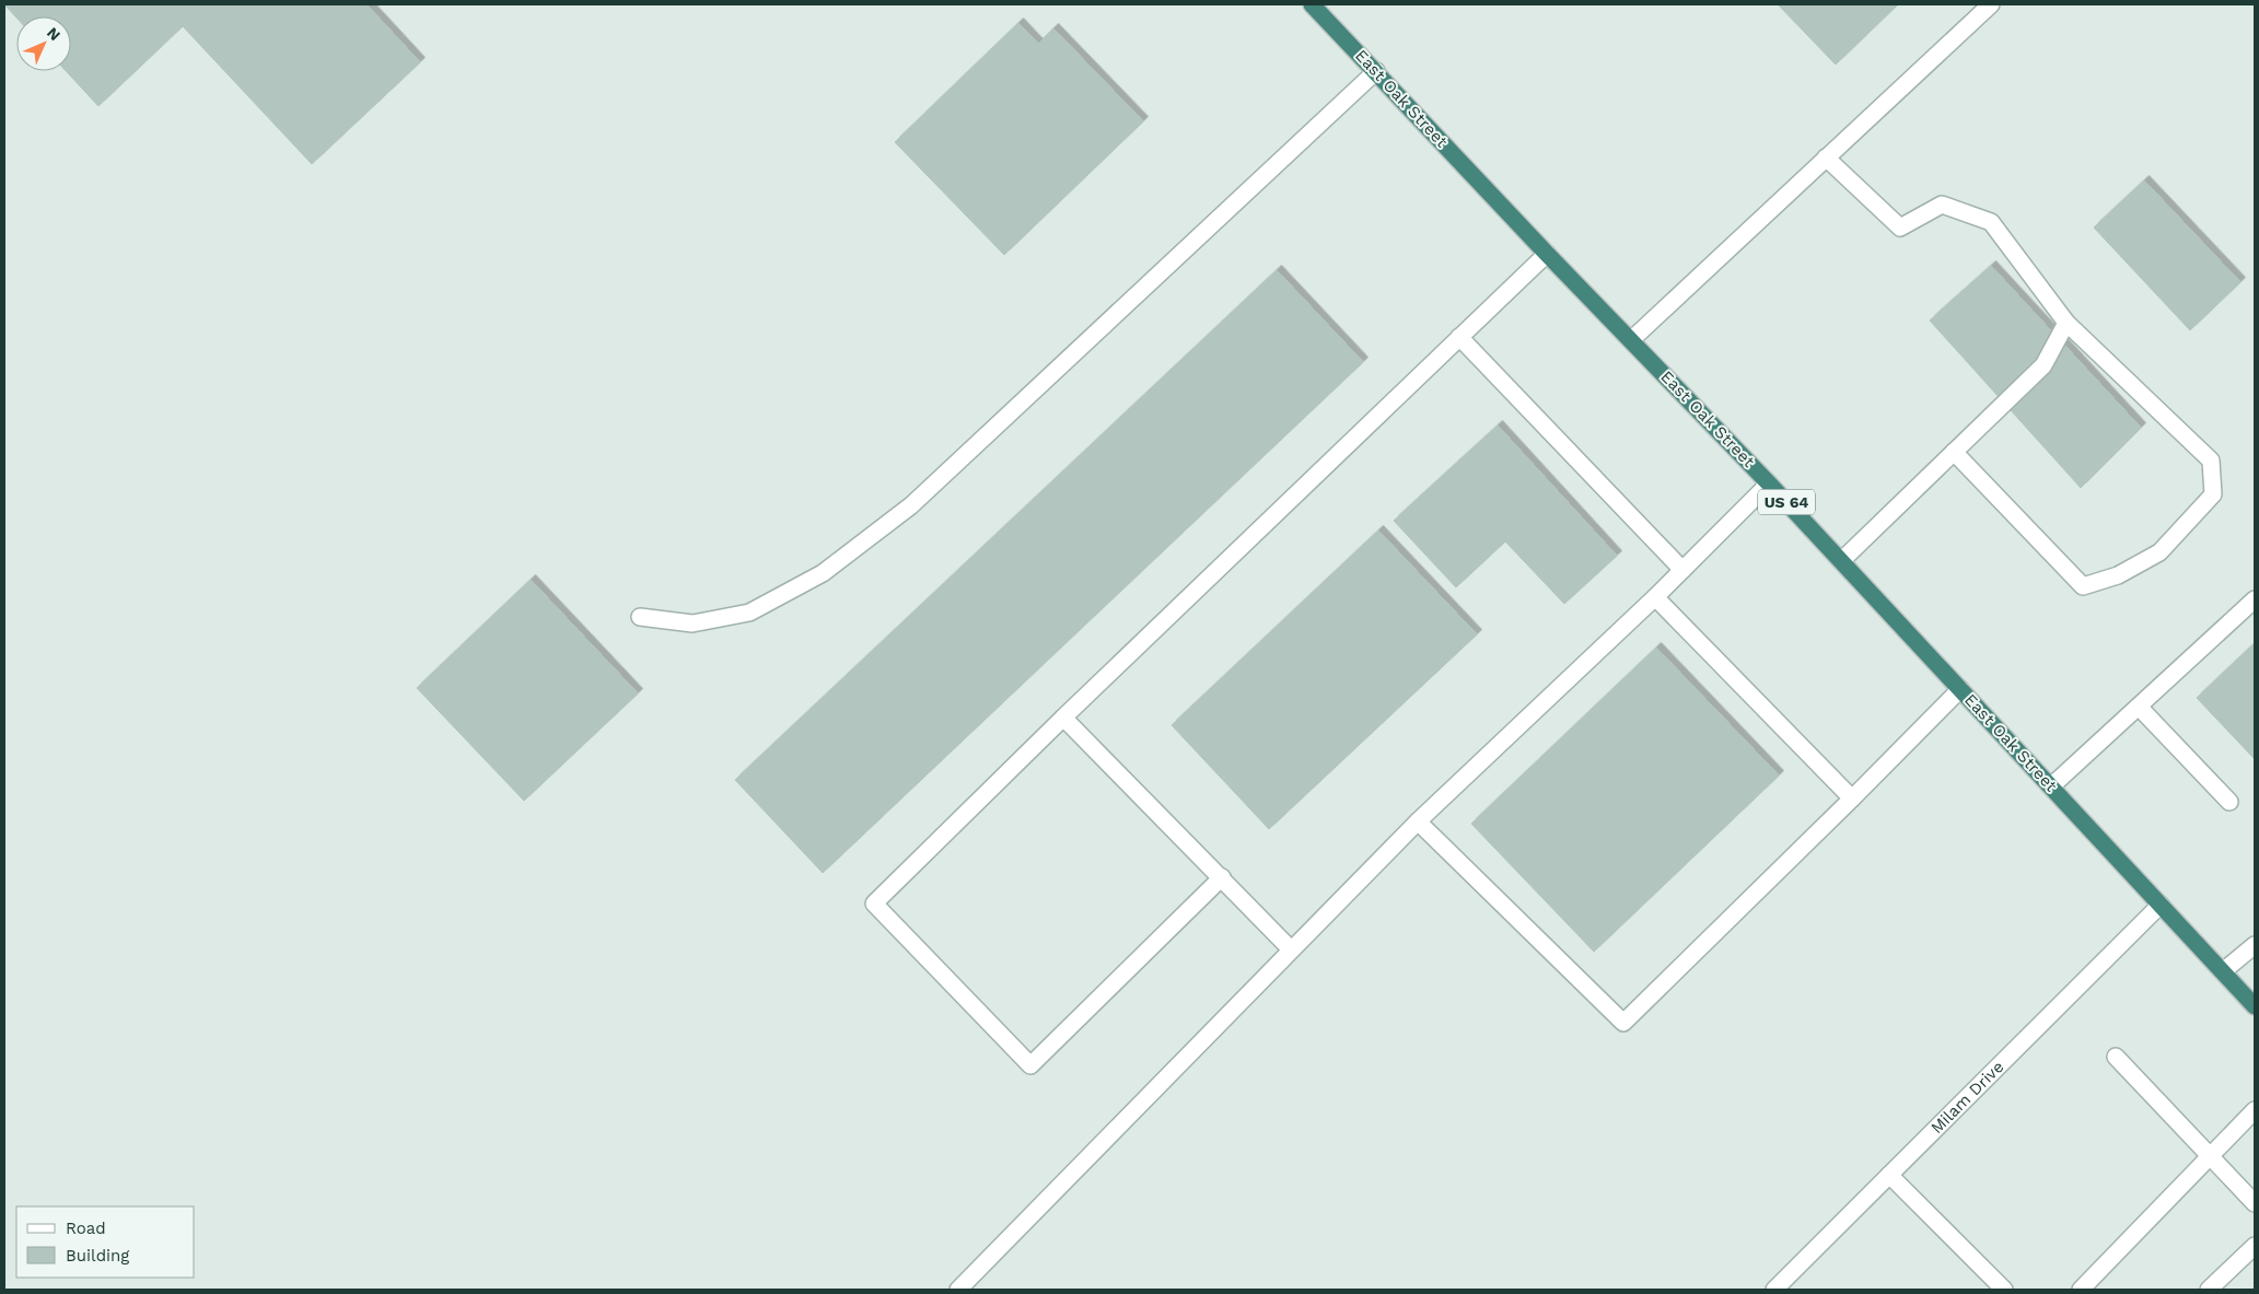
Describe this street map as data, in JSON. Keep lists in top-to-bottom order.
{
  "streets": {
    "highway": ["East Oak Street", "US 64"],
    "street": ["Milam Drive"]
  },
  "crossings": [
    ["East Oak Street", "Milam Drive"]
  ],
  "legend": ["Road", "Building"],
  "north": "top right"
}
